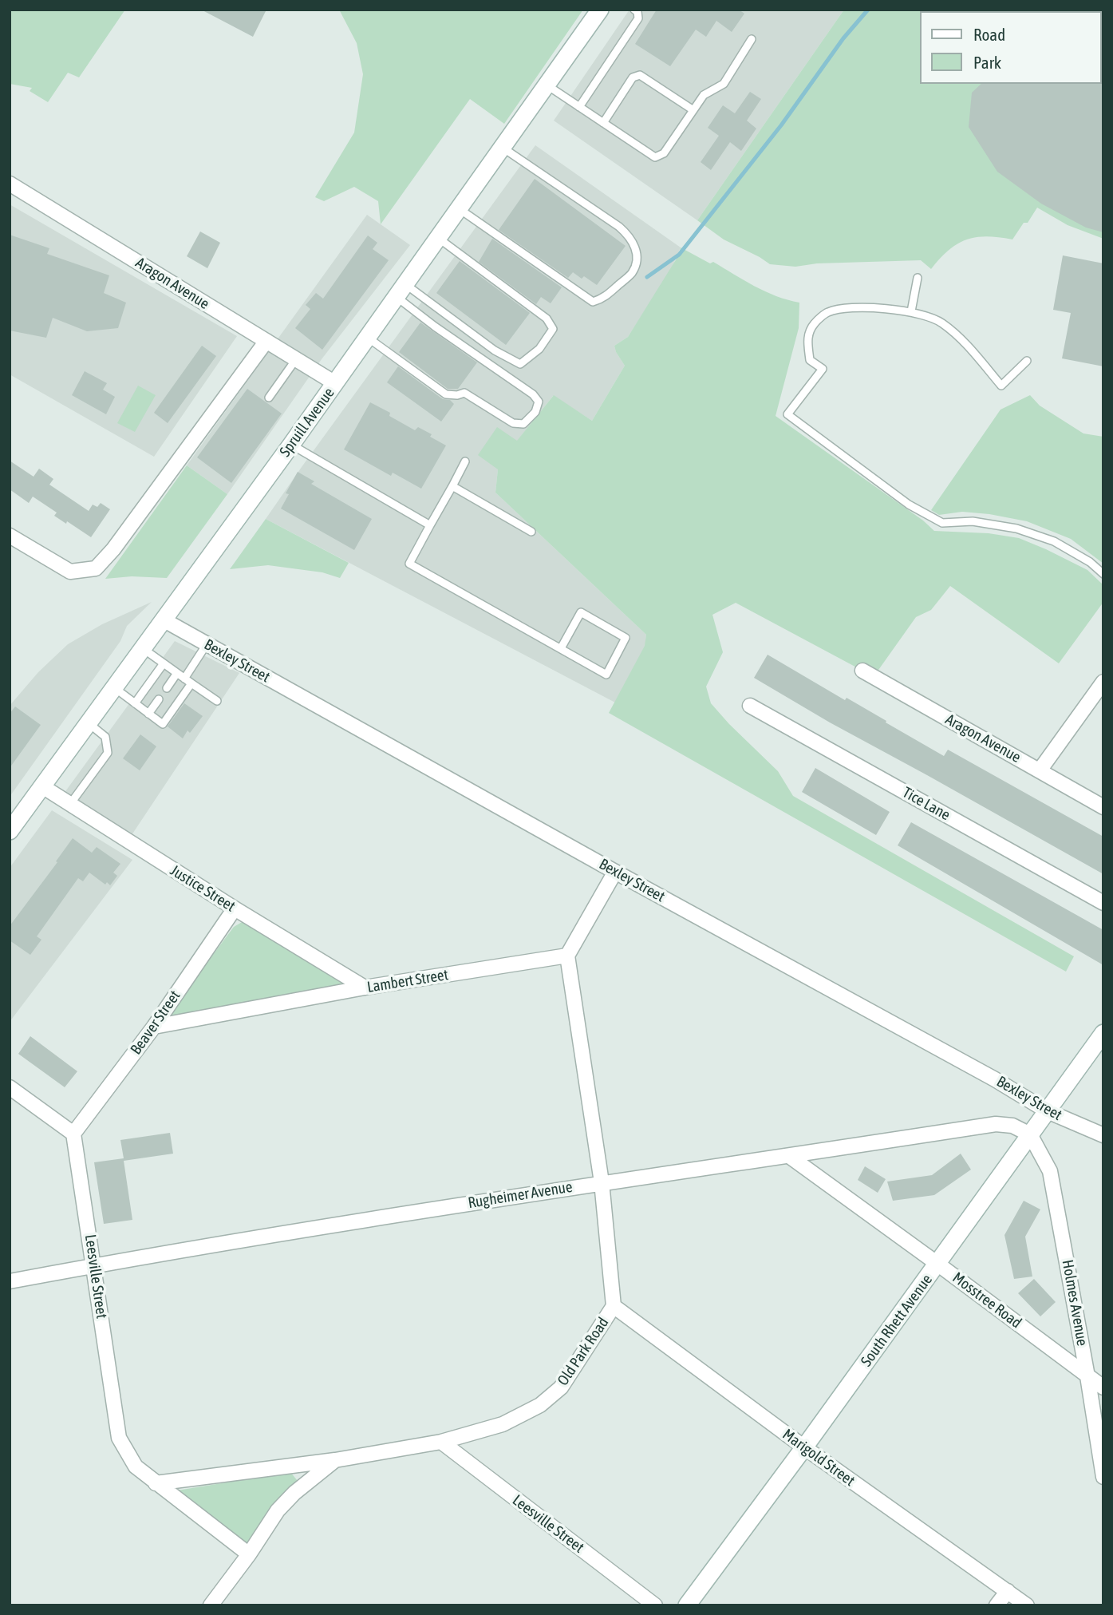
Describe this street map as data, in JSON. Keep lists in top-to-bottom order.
{
  "streets": {
    "street": [
      "Aragon Avenue",
      "Spruill Avenue",
      "Bexley Street",
      "Tice Lane",
      "Justice Street",
      "Lambert Street",
      "Beaver Street",
      "Rugheimer Avenue",
      "Leesville Street",
      "Mosstree Road",
      "Holmes Avenue",
      "South Rhett Avenue",
      "Old Park Road",
      "Marigold Street"
    ]
  },
  "crossings": [
    ["Aragon Avenue", "Spruill Avenue"],
    ["Spruill Avenue", "Bexley Street"],
    ["Spruill Avenue", "Justice Street"],
    ["Bexley Street", "South Rhett Avenue"],
    ["Justice Street", "Lambert Street"],
    ["Justice Street", "Beaver Street"],
    ["Lambert Street", "Beaver Street"],
    ["Lambert Street", "Old Park Road"],
    ["Beaver Street", "Leesville Street"],
    ["Rugheimer Avenue", "Leesville Street"],
    ["Rugheimer Avenue", "Mosstree Road"],
    ["Rugheimer Avenue", "Holmes Avenue"],
    ["Rugheimer Avenue", "South Rhett Avenue"],
    ["Rugheimer Avenue", "Old Park Road"],
    ["Leesville Street", "Old Park Road"],
    ["Mosstree Road", "Holmes Avenue"],
    ["Mosstree Road", "South Rhett Avenue"],
    ["Holmes Avenue", "South Rhett Avenue"],
    ["South Rhett Avenue", "Marigold Street"],
    ["Old Park Road", "Marigold Street"]
  ],
  "legend": ["Road", "Park"]
}
